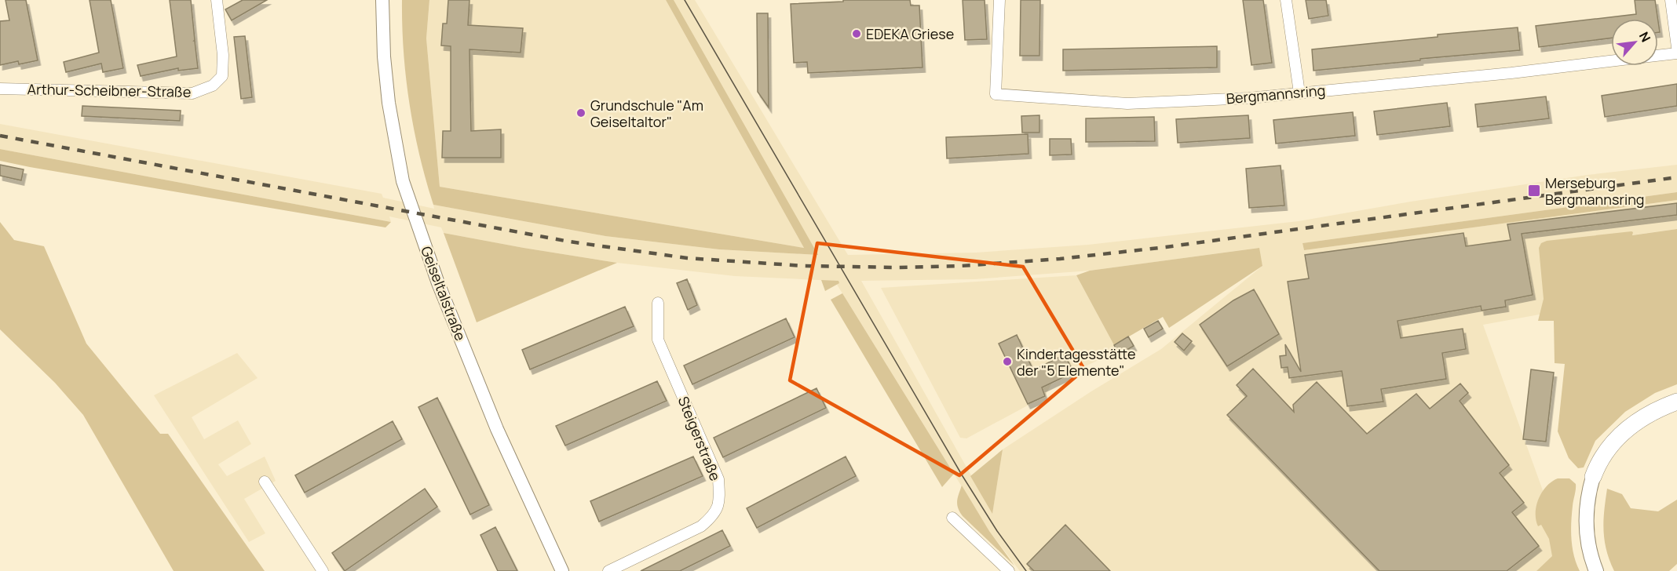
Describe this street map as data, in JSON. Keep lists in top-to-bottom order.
{
  "streets": {
    "street": [
      "Arthur-Scheibner-Straße",
      "Bergmannsring",
      "Geiseltalstraße",
      "Steigerstraße"
    ]
  },
  "places": {
    "other": ["EDEKA Griese", "Grundschule \"Am Geiseltaltor\"", "Kindertagesstätte der \"5 Elemente\""],
    "transit": ["Merseburg Bergmannsring"]
  },
  "north": "top right"
}
